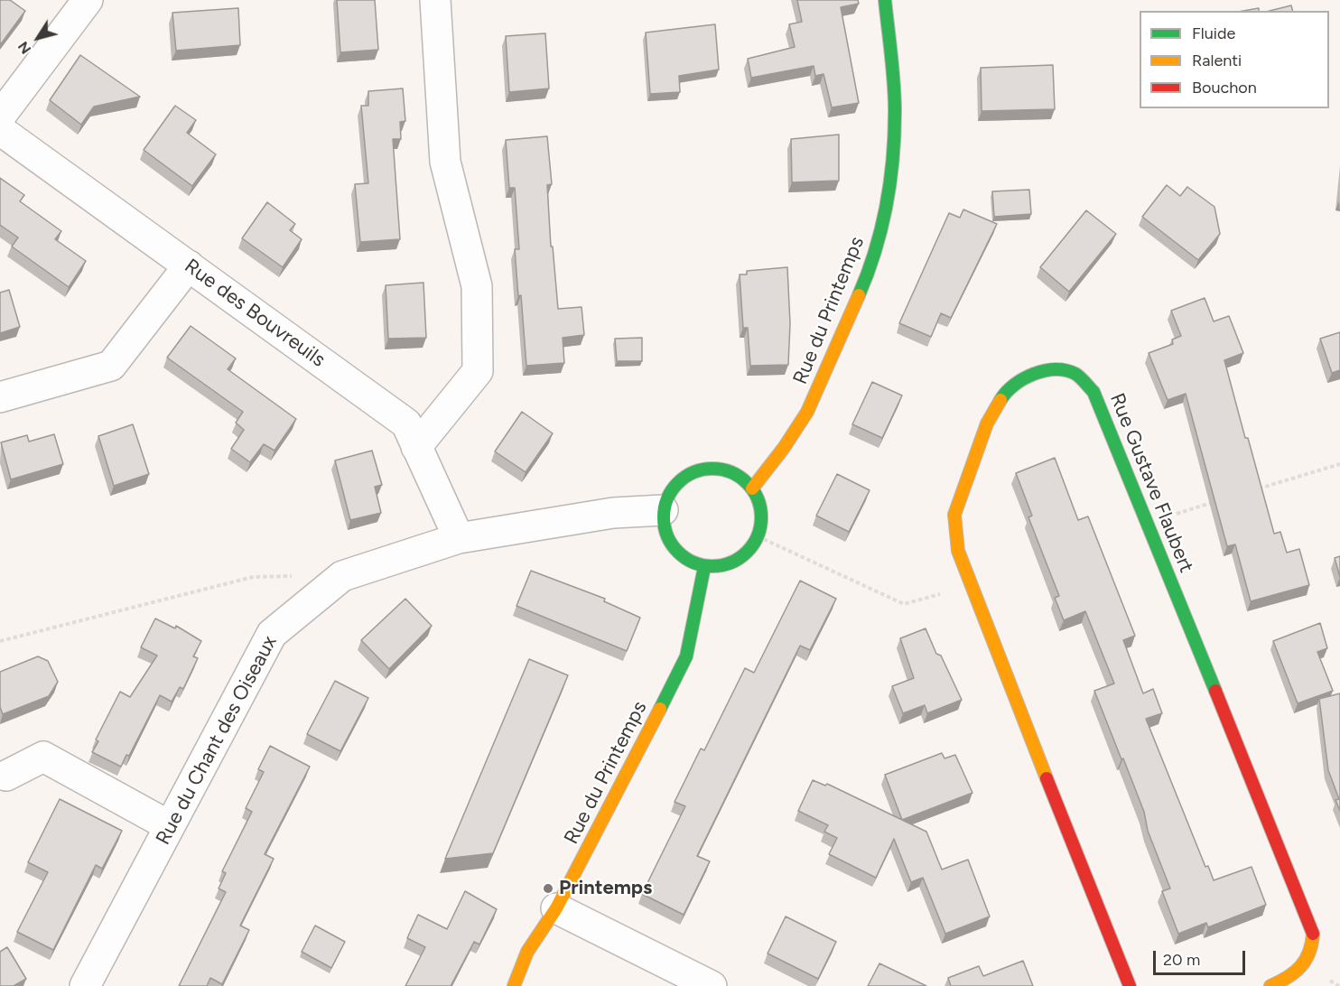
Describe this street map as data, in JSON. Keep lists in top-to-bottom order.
{
  "streets": {
    "street": [
      "Rue du Printemps",
      "Rue des Bouvreuils",
      "Rue Gustave Flaubert",
      "Rue du Chant des Oiseaux"
    ]
  },
  "crossings": [
    ["Rue du Printemps", "Rue du Chant des Oiseaux"],
    ["Rue des Bouvreuils", "Rue du Chant des Oiseaux"]
  ],
  "places": ["Printemps"],
  "legend": ["Fluide", "Ralenti", "Bouchon"],
  "scale_bar": "20 m",
  "north": "bottom left"
}
